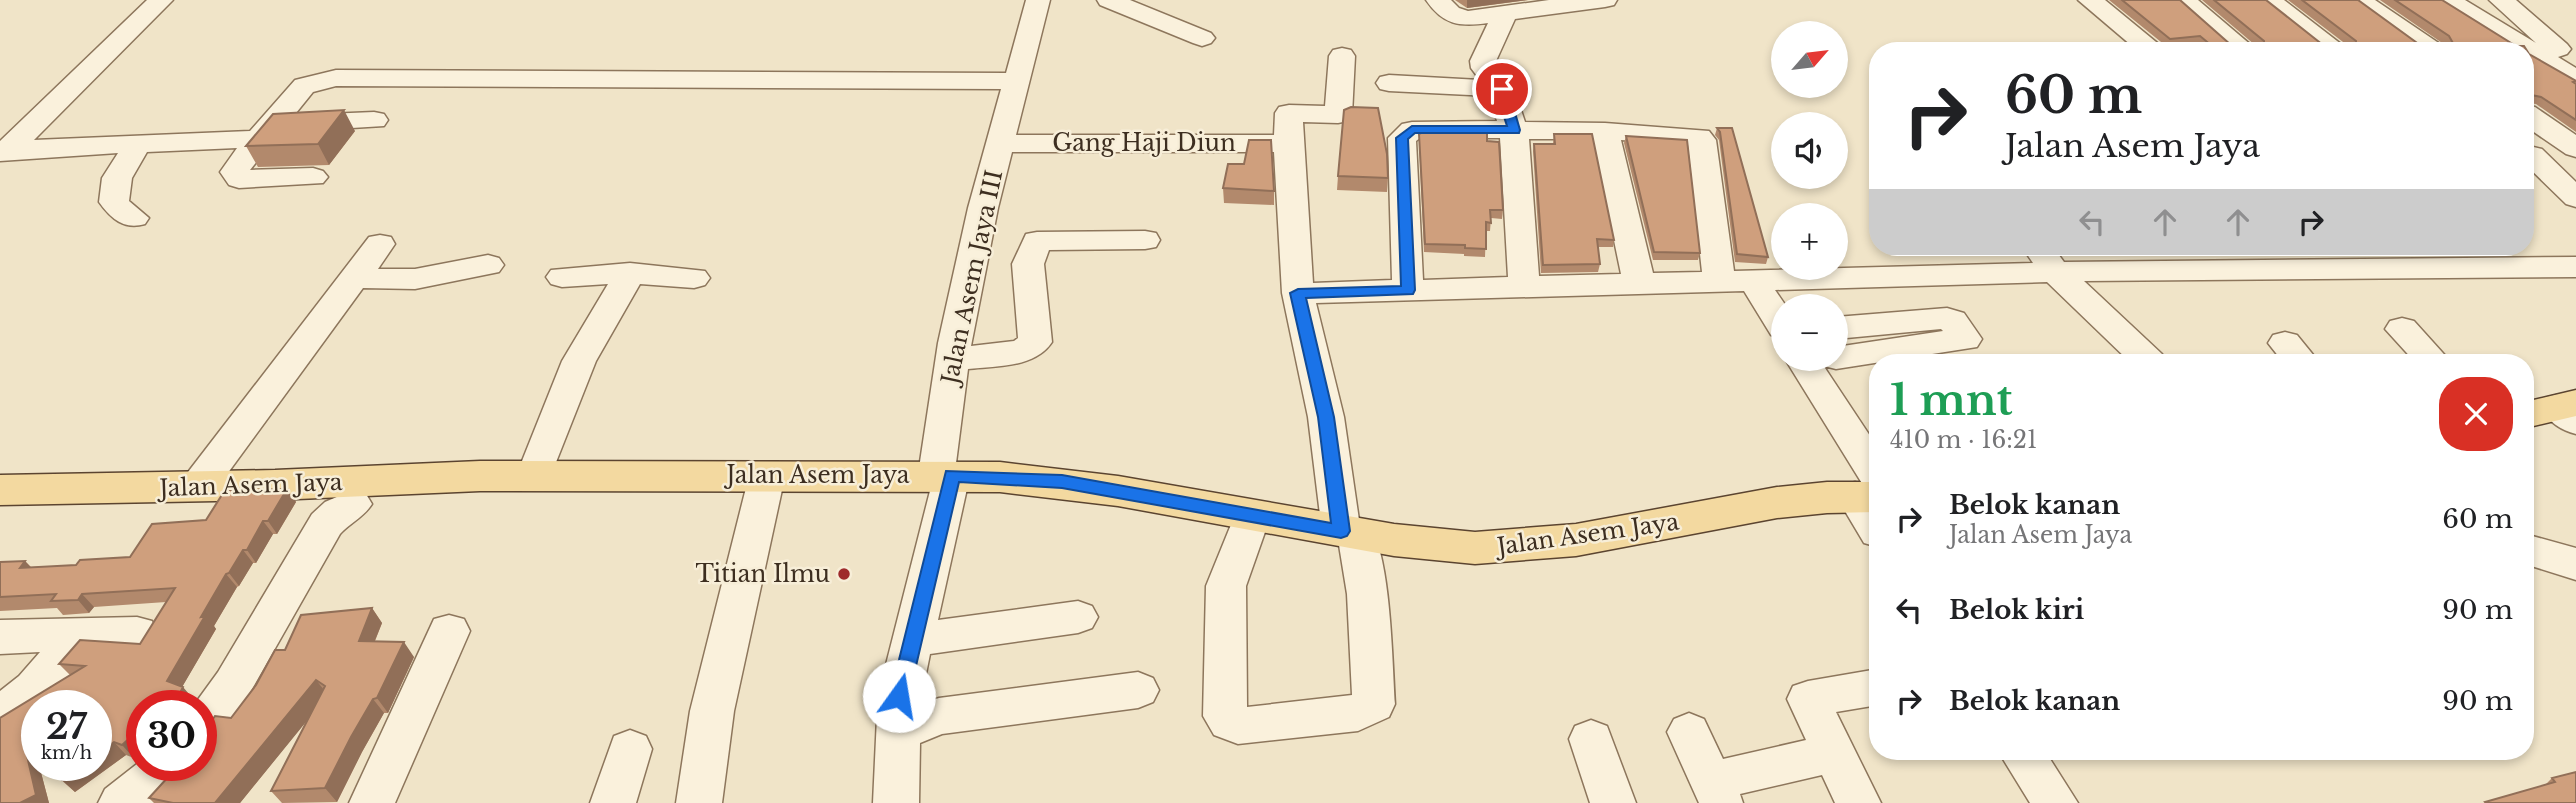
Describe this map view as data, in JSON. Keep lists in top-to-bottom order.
{
  "streets": {
    "main road": ["Jalan Asem Jaya"],
    "street": ["Gang Haji Diun", "Jalan Asem Jaya III"]
  },
  "crossings": [
    ["Gang Haji Diun", "Jalan Asem Jaya III"],
    ["Jalan Asem Jaya III", "Jalan Asem Jaya"]
  ],
  "places": ["Titian Ilmu"],
  "north": "top right",
  "page": {
    "map_buttons": ["+", "−"],
    "turn": ["60 m", "Jalan Asem Jaya"],
    "heading": ["1 mnt", "410 m · 16:21"],
    "list": [
      {
        "name": "Belok kanan",
        "note": "Jalan Asem Jaya",
        "value": "60 m"
      },
      {
        "name": "Belok kiri",
        "value": "90 m"
      },
      {
        "name": "Belok kanan",
        "value": "90 m"
      }
    ],
    "speed": "27 km/h",
    "limit": "30"
  }
}
